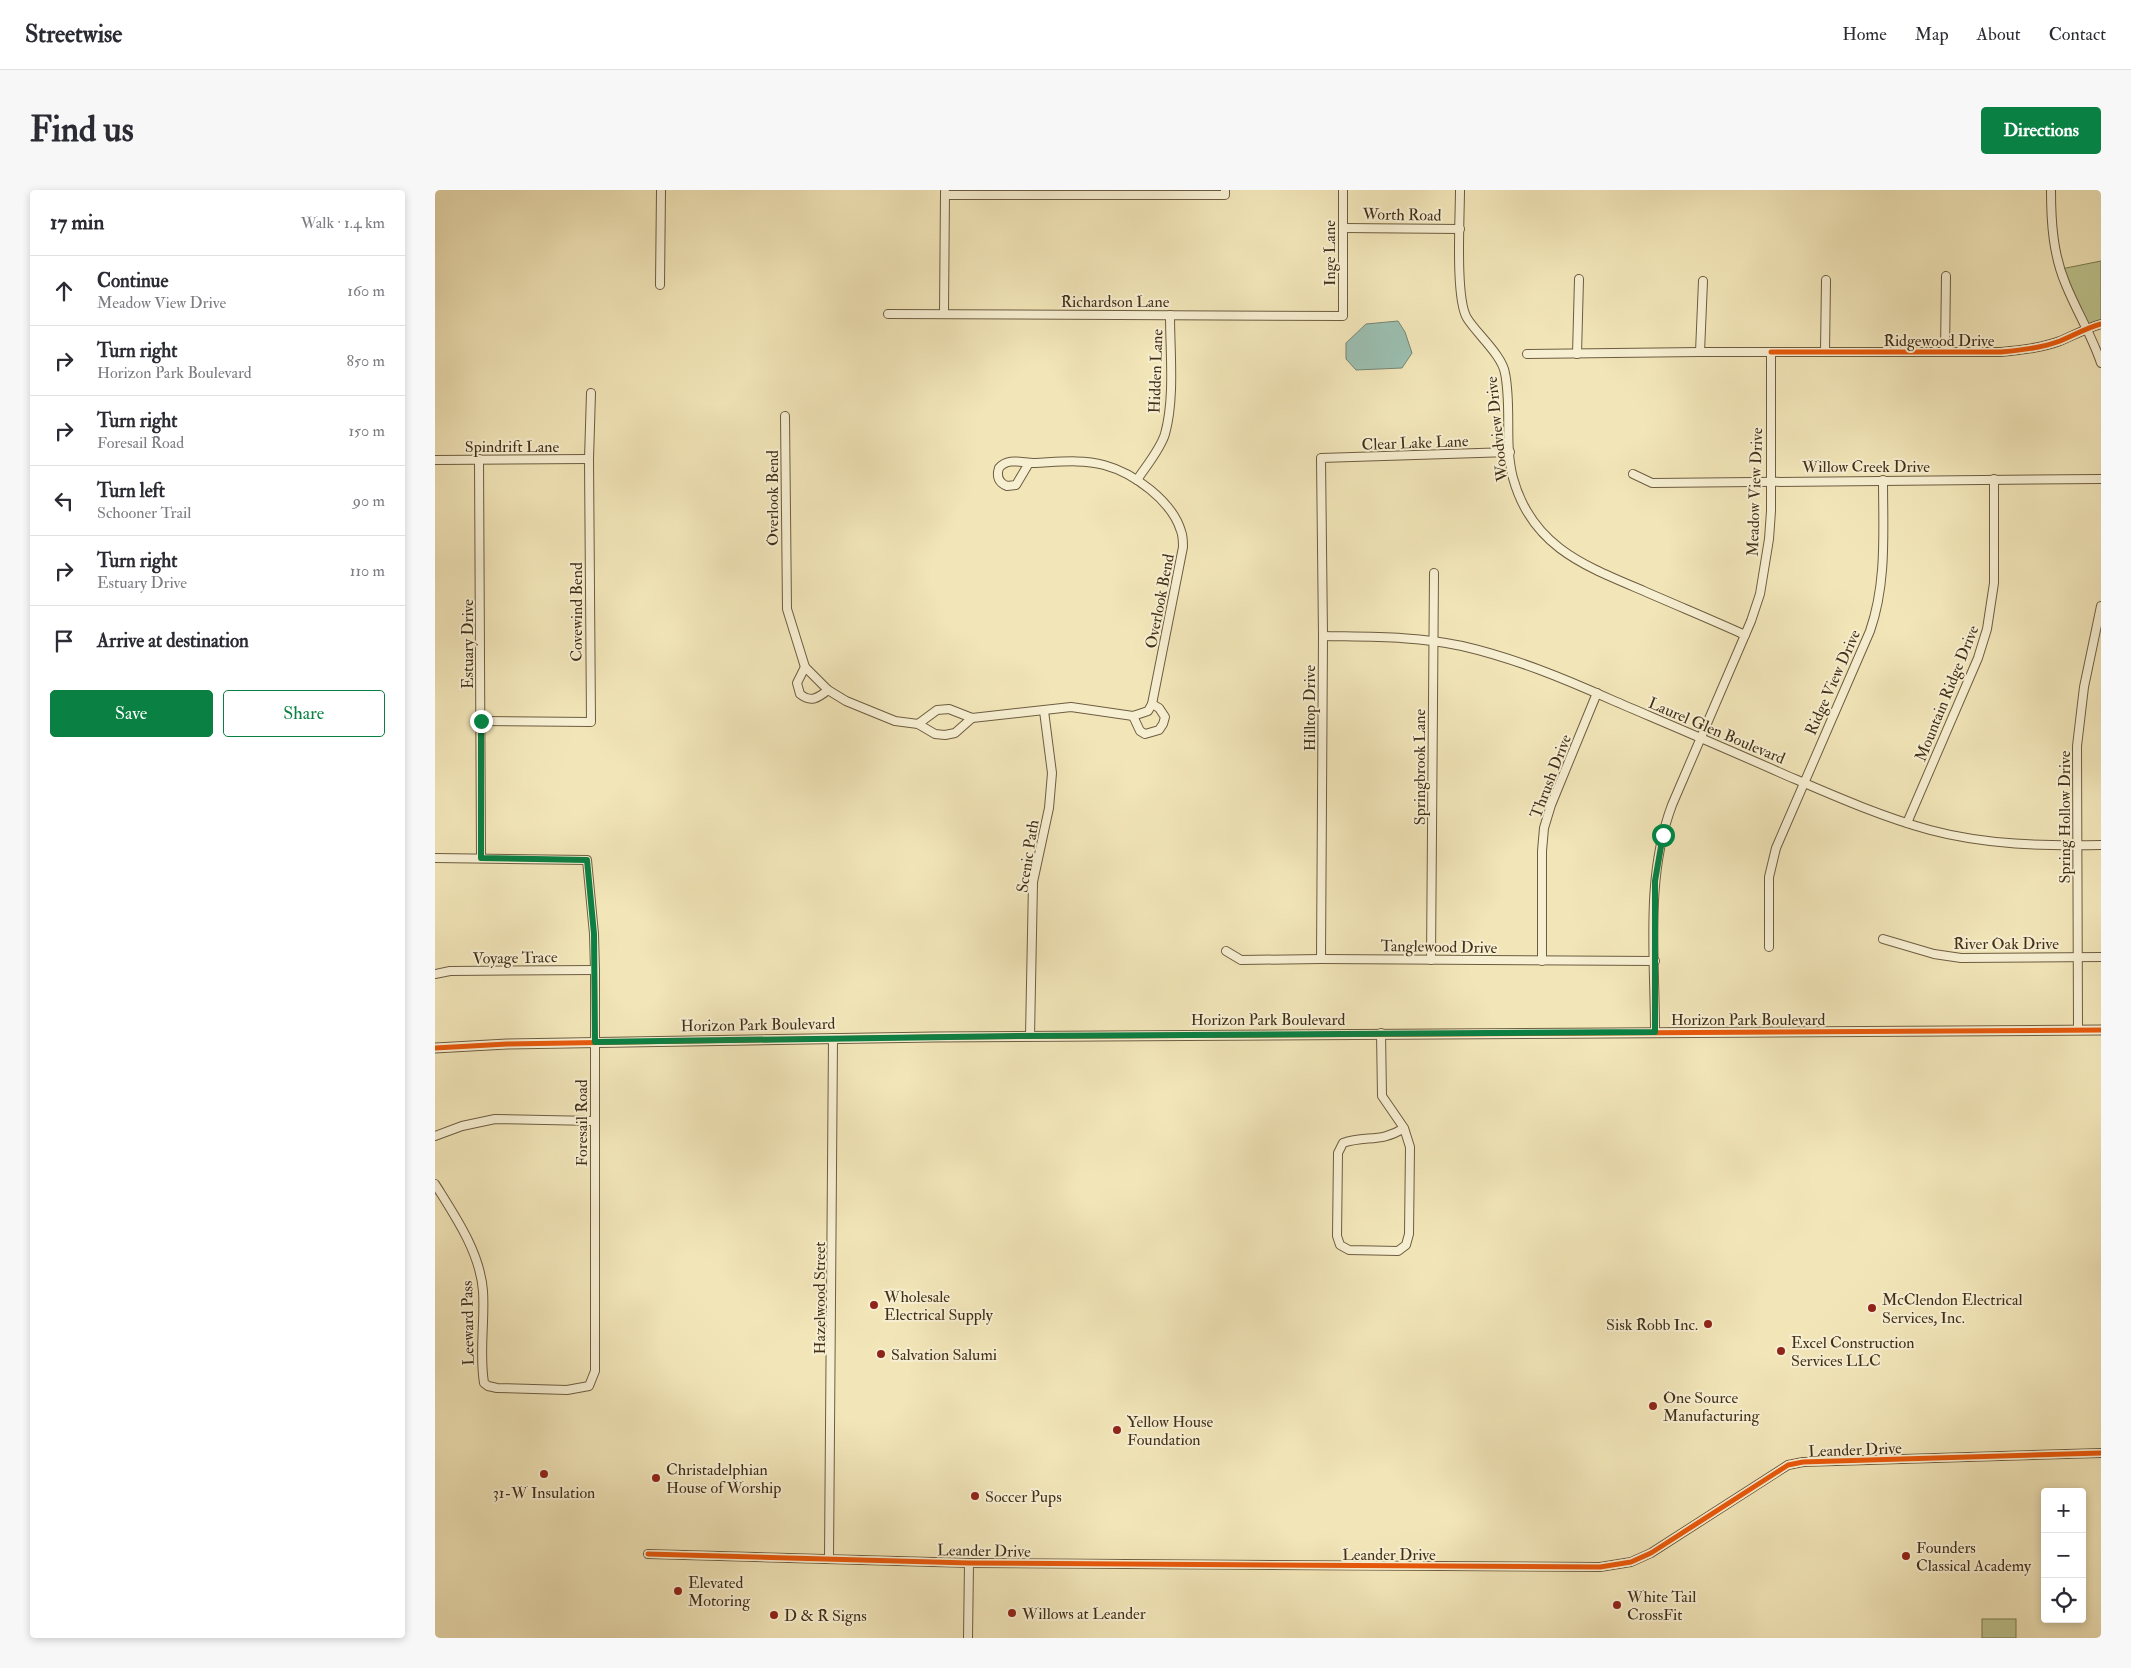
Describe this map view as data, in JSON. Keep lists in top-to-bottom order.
{
  "streets": {
    "street": [
      "Worth Road",
      "Inge Lane",
      "Richardson Lane",
      "Ridgewood Drive",
      "Hidden Lane",
      "Woodview Drive",
      "Clear Lake Lane",
      "Spindrift Lane",
      "Willow Creek Drive",
      "Meadow View Drive",
      "Overlook Bend",
      "Covewind Bend",
      "Estuary Drive",
      "Ridge View Drive",
      "Mountain Ridge Drive",
      "Hilltop Drive",
      "Laurel Glen Boulevard",
      "Springbrook Lane",
      "Thrush Drive",
      "Spring Hollow Drive",
      "Scenic Path",
      "River Oak Drive",
      "Tanglewood Drive",
      "Voyage Trace",
      "Horizon Park Boulevard",
      "Foresail Road",
      "Hazelwood Street",
      "Leeward Pass",
      "Leander Drive"
    ]
  },
  "crossings": [
    ["Worth Road", "Inge Lane"],
    ["Worth Road", "Woodview Drive"],
    ["Inge Lane", "Richardson Lane"],
    ["Richardson Lane", "Hidden Lane"],
    ["Ridgewood Drive", "Meadow View Drive"],
    ["Hidden Lane", "Overlook Bend"],
    ["Woodview Drive", "Clear Lake Lane"],
    ["Woodview Drive", "Meadow View Drive"],
    ["Clear Lake Lane", "Hilltop Drive"],
    ["Spindrift Lane", "Covewind Bend"],
    ["Spindrift Lane", "Estuary Drive"],
    ["Willow Creek Drive", "Meadow View Drive"],
    ["Willow Creek Drive", "Ridge View Drive"],
    ["Willow Creek Drive", "Mountain Ridge Drive"],
    ["Meadow View Drive", "Laurel Glen Boulevard"],
    ["Meadow View Drive", "Tanglewood Drive"],
    ["Meadow View Drive", "Horizon Park Boulevard"],
    ["Covewind Bend", "Estuary Drive"],
    ["Estuary Drive", "Foresail Road"],
    ["Ridge View Drive", "Laurel Glen Boulevard"],
    ["Mountain Ridge Drive", "Laurel Glen Boulevard"],
    ["Hilltop Drive", "Laurel Glen Boulevard"],
    ["Hilltop Drive", "Tanglewood Drive"],
    ["Laurel Glen Boulevard", "Springbrook Lane"],
    ["Laurel Glen Boulevard", "Thrush Drive"],
    ["Laurel Glen Boulevard", "Spring Hollow Drive"],
    ["Springbrook Lane", "Tanglewood Drive"],
    ["Thrush Drive", "Tanglewood Drive"],
    ["Spring Hollow Drive", "River Oak Drive"],
    ["Spring Hollow Drive", "Horizon Park Boulevard"],
    ["Scenic Path", "Horizon Park Boulevard"],
    ["Voyage Trace", "Foresail Road"],
    ["Horizon Park Boulevard", "Foresail Road"],
    ["Horizon Park Boulevard", "Hazelwood Street"],
    ["Foresail Road", "Leeward Pass"],
    ["Hazelwood Street", "Leander Drive"]
  ],
  "places": [
    "Wholesale Electrical Supply",
    "McClendon Electrical Services, Inc.",
    "Sisk Robb Inc.",
    "Excel Construction Services LLC",
    "Salvation Salumi",
    "One Source Manufacturing",
    "Yellow House Foundation",
    "31-W Insulation",
    "Christadelphian House of Worship",
    "Soccer Pups",
    "Founders Classical Academy",
    "Elevated Motoring",
    "White Tail CrossFit",
    "Willows at Leander",
    "D & R Signs"
  ],
  "page": {
    "header": "Streetwise",
    "nav": [
      "Home",
      "Map",
      "About",
      "Contact"
    ],
    "buttons": [
      "Directions",
      ["Save", "Share"]
    ],
    "title": "Find us",
    "heading": ["17 min", "Walk · 1.4 km"],
    "list": [
      ["Continue", "Meadow View Drive", "160 m"],
      ["Turn right", "Horizon Park Boulevard", "850 m"],
      ["Turn right", "Foresail Road", "150 m"],
      ["Turn left", "Schooner Trail", "90 m"],
      ["Turn right", "Estuary Drive", "110 m"],
      "Arrive at destination"
    ],
    "map_buttons": ["+", "−"]
  }
}
